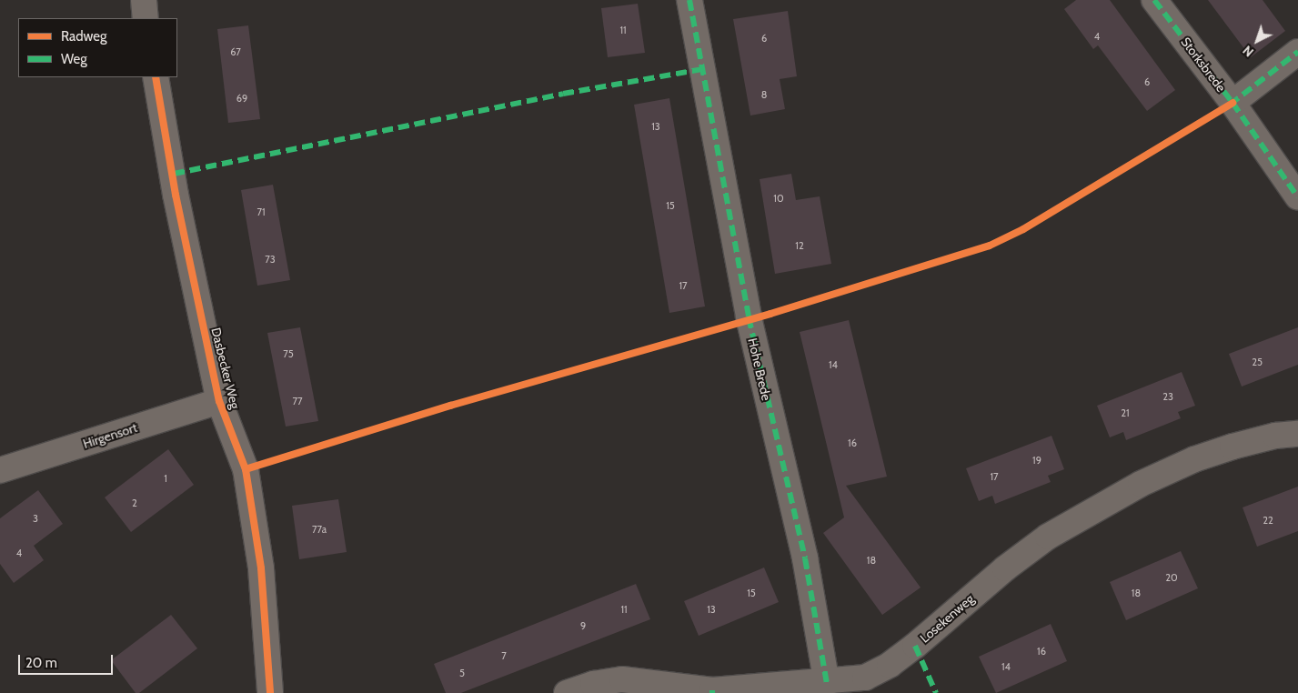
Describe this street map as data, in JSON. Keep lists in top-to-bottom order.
{
  "streets": {
    "street": [
      "Storksbrede",
      "Dasbecker Weg",
      "Hohe Brede",
      "Hirgensort",
      "Losekenweg"
    ]
  },
  "crossings": [
    ["Dasbecker Weg", "Hirgensort"],
    ["Hohe Brede", "Losekenweg"]
  ],
  "house_numbers": [
    "11",
    "4",
    "6",
    "67",
    "6",
    "8",
    "69",
    "13",
    "10",
    "15",
    "71",
    "12",
    "73",
    "17",
    "75",
    "25",
    "14",
    "23",
    "77",
    "21",
    "16",
    "19",
    "17",
    "1",
    "2",
    "3",
    "22",
    "77a",
    "4",
    "18",
    "20",
    "15",
    "18",
    "11",
    "13",
    "9",
    "16",
    "7",
    "14",
    "5"
  ],
  "legend": ["Radweg", "Weg"],
  "scale_bar": "20 m",
  "north": "bottom left"
}
